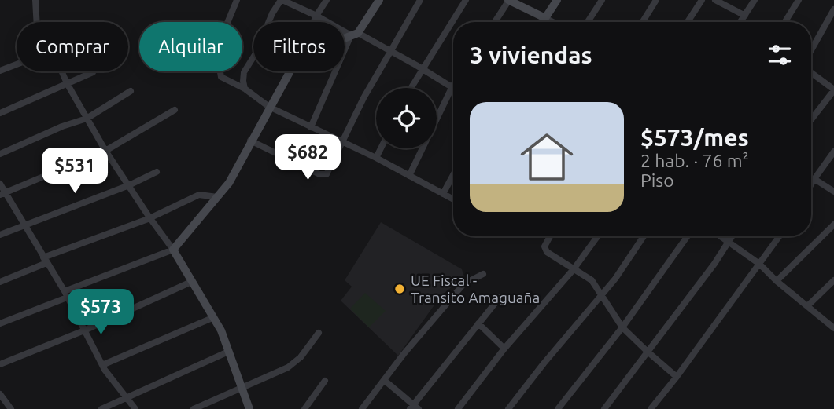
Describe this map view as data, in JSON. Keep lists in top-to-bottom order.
{
  "places": ["UE Fiscal - Transito Amaguaña"],
  "page": {
    "chip": ["Comprar", "Alquilar", "Filtros"],
    "heading": "3 viviendas",
    "list": [
      {
        "name": "$573/mes",
        "note": "2 hab. · 76 m² · Piso"
      }
    ],
    "price": ["$682", "$531", "$573"]
  }
}
